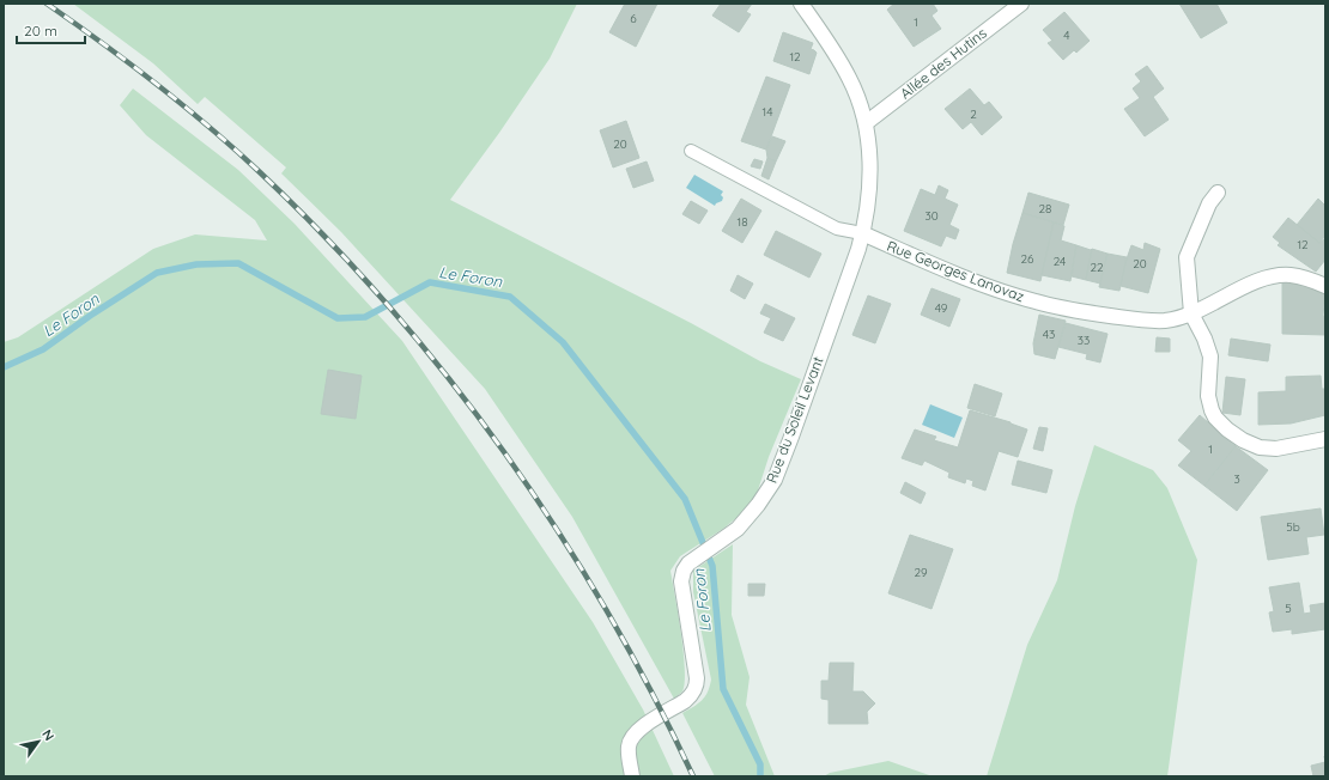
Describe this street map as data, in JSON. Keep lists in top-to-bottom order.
{
  "streets": {
    "street": ["Allée des Hutins", "Rue Georges Lanovaz", "Rue du Soleil Levant"]
  },
  "crossings": [
    ["Allée des Hutins", "Rue du Soleil Levant"],
    ["Rue Georges Lanovaz", "Rue du Soleil Levant"]
  ],
  "water": ["Le Foron"],
  "house_numbers": [
    "6",
    "1",
    "4",
    "12",
    "14",
    "2",
    "20",
    "28",
    "30",
    "18",
    "12",
    "26",
    "24",
    "20",
    "22",
    "49",
    "43",
    "33",
    "1",
    "3",
    "5b",
    "29",
    "5"
  ],
  "scale_bar": "20 m",
  "north": "top right"
}
